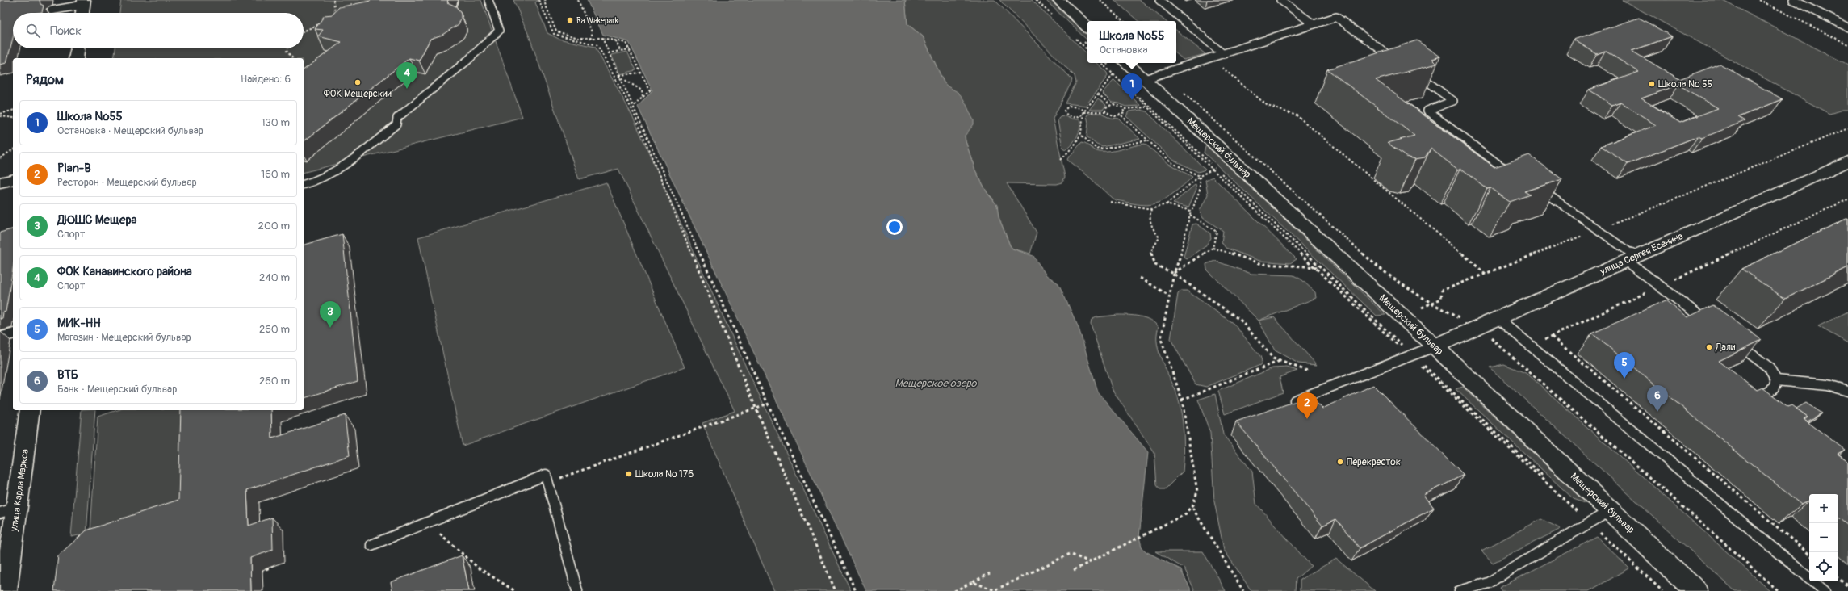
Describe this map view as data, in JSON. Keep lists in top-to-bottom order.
{
  "streets": {
    "main road": ["Мещерский бульвар", "улица Сергея Есенина", "улица Карла Маркса"]
  },
  "crossings": [
    ["Мещерский бульвар", "улица Сергея Есенина"]
  ],
  "water": ["Мещерское озеро"],
  "places": [
    "Ra Wakepark",
    "ФОК Мещерский",
    "Школа № 55",
    "Дали",
    "Перекресток",
    "Школа № 176"
  ],
  "page": {
    "search": "Поиск",
    "popup": ["Школа №55", "Остановка"],
    "heading": ["Рядом", "Найдено: 6"],
    "pins": [
      "4",
      "1",
      "3",
      "5",
      "6",
      "2"
    ],
    "list": [
      {
        "mark": "1",
        "name": "Школа №55",
        "note": "Остановка · Мещерский бульвар",
        "value": "130 m"
      },
      {
        "mark": "2",
        "name": "Plan-B",
        "note": "Ресторан · Мещерский бульвар",
        "value": "160 m"
      },
      {
        "mark": "3",
        "name": "ДЮШС Мещера",
        "note": "Спорт",
        "value": "200 m"
      },
      {
        "mark": "4",
        "name": "ФОК Канавинского района",
        "note": "Спорт",
        "value": "240 m"
      },
      {
        "mark": "5",
        "name": "МИК-НН",
        "note": "Магазин · Мещерский бульвар",
        "value": "260 m"
      },
      {
        "mark": "6",
        "name": "ВТБ",
        "note": "Банк · Мещерский бульвар",
        "value": "260 m"
      }
    ],
    "map_buttons": ["+", "−"]
  }
}
